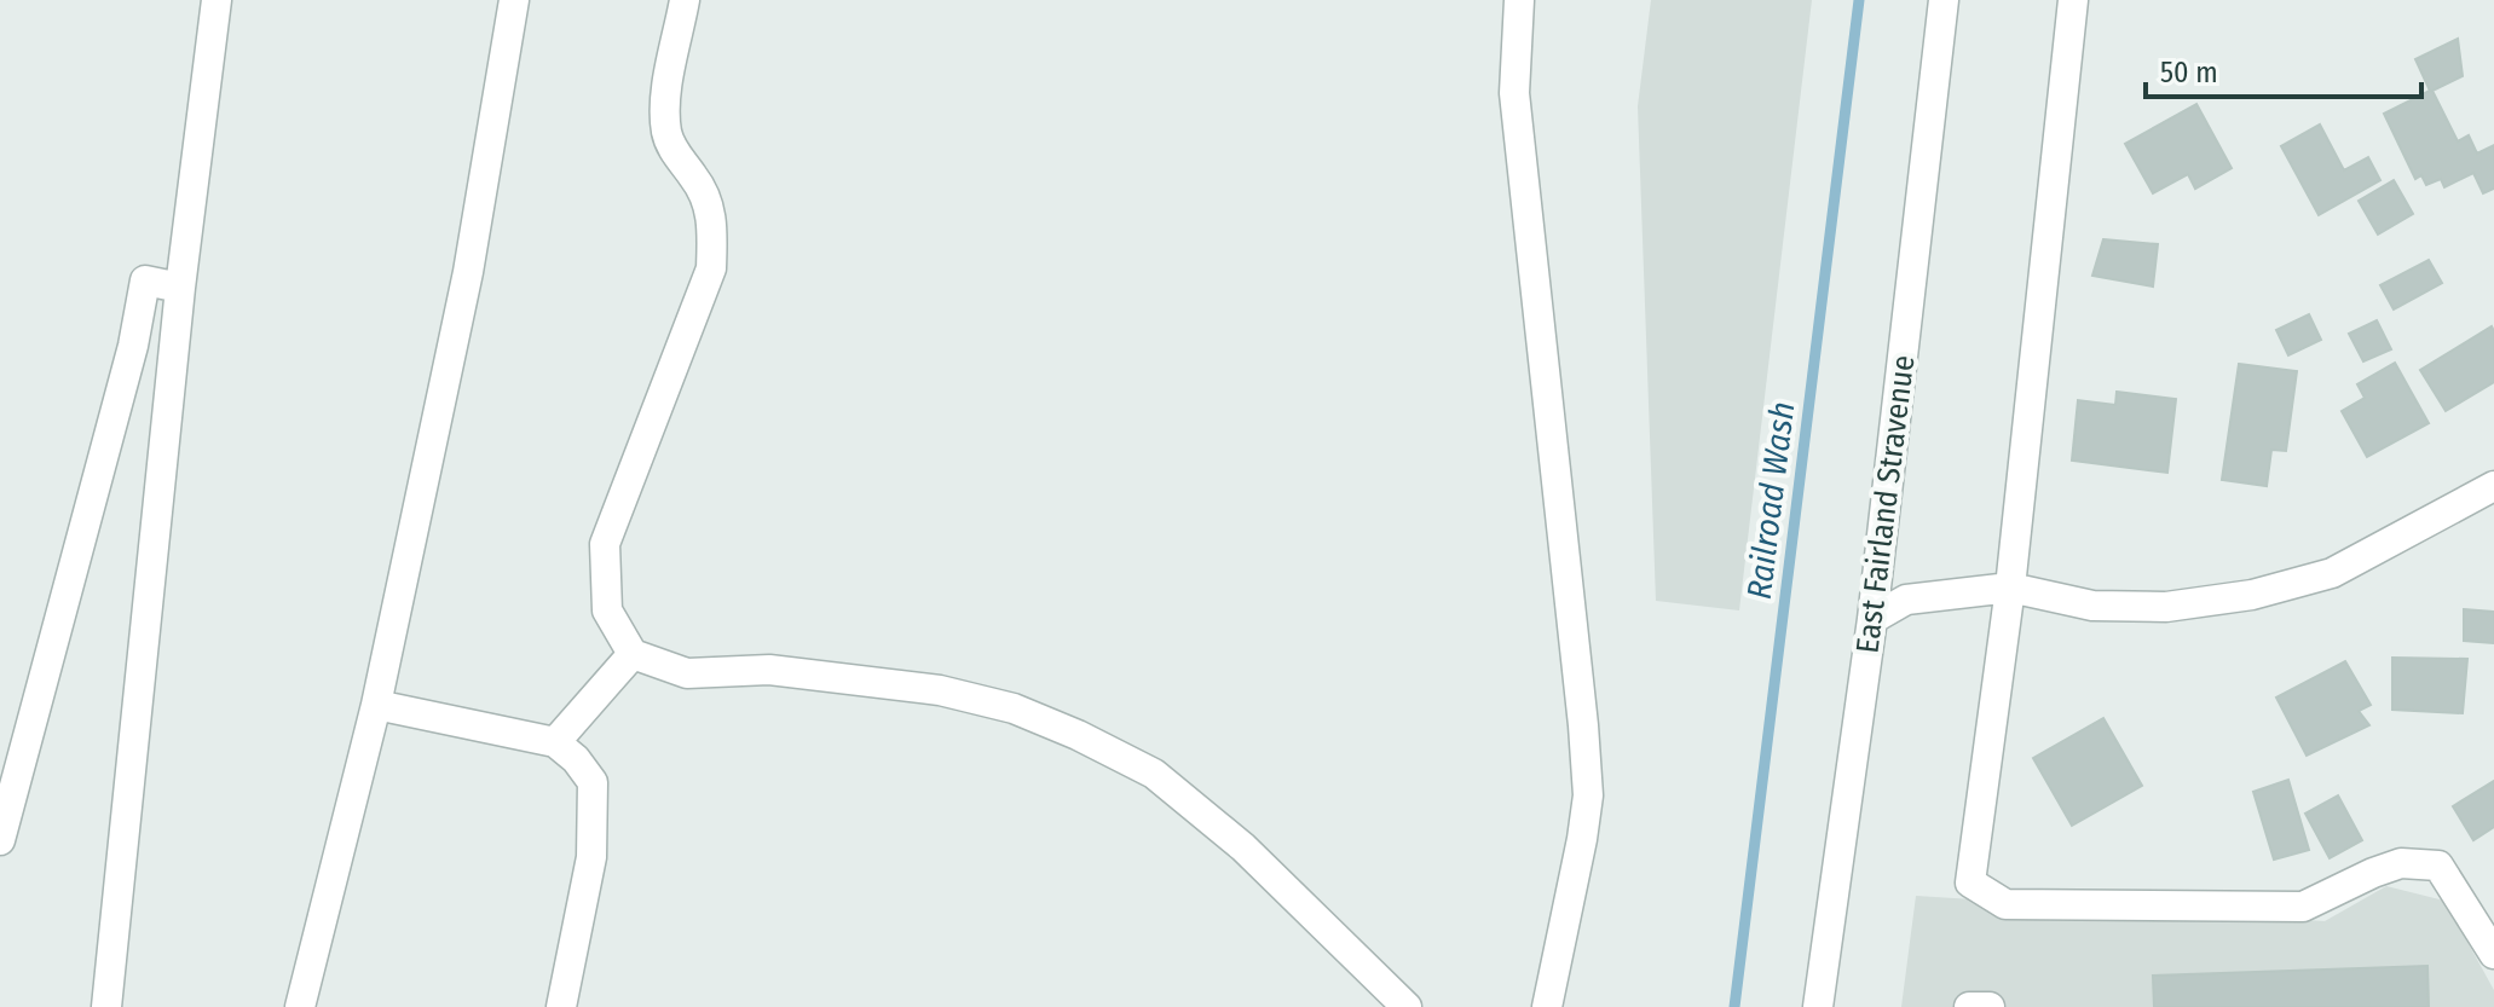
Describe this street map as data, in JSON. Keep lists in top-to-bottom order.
{
  "streets": {
    "street": ["East Fairland Stravenue"]
  },
  "water": ["Railroad Wash"],
  "scale_bar": "50 m"
}
